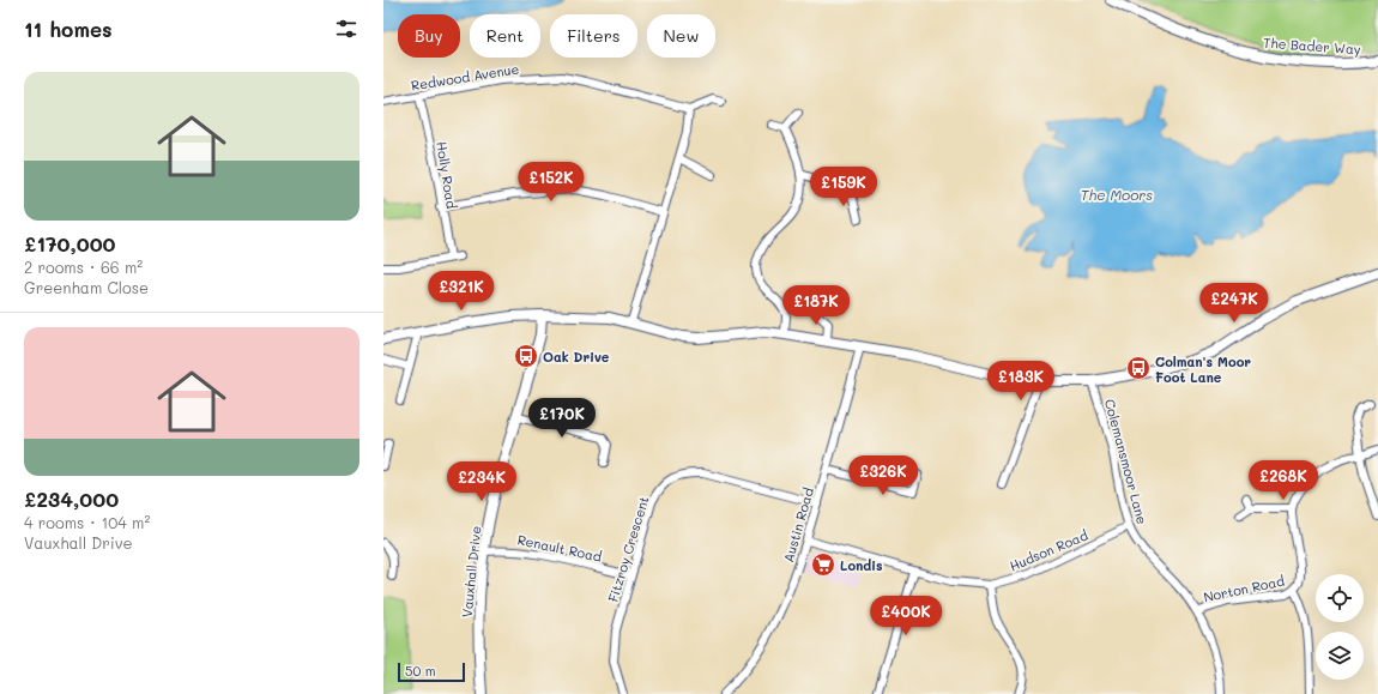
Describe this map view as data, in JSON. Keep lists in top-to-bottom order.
{
  "streets": {
    "street": [
      "The Bader Way",
      "Redwood Avenue",
      "Holly Road",
      "Colemansmoor Lane",
      "Austin Road",
      "Renault Road",
      "Fitzroy Crescent",
      "Hudson Road",
      "Vauxhall Drive",
      "Norton Road"
    ]
  },
  "crossings": [
    ["Redwood Avenue", "Holly Road"],
    ["Colemansmoor Lane", "Hudson Road"],
    ["Colemansmoor Lane", "Norton Road"],
    ["Austin Road", "Fitzroy Crescent"],
    ["Austin Road", "Hudson Road"],
    ["Renault Road", "Fitzroy Crescent"],
    ["Renault Road", "Vauxhall Drive"]
  ],
  "water": ["The Moors"],
  "places": {
    "bus stop": ["Oak Drive", "Colman's Moor Foot Lane"],
    "supermarket": ["Londis"]
  },
  "scale_bar": "50 m",
  "page": {
    "heading": "11 homes",
    "chip": [
      "Buy",
      "Rent",
      "Filters",
      "New"
    ],
    "list": [
      {
        "name": "£170,000",
        "note": "2 rooms · 66 m² · Greenham Close"
      },
      {
        "name": "£234,000",
        "note": "4 rooms · 104 m² · Vauxhall Drive"
      }
    ],
    "price": [
      "£152K",
      "£159K",
      "£321K",
      "£247K",
      "£187K",
      "£183K",
      "£170K",
      "£326K",
      "£268K",
      "£234K",
      "£400K"
    ],
    "scale": "50 m"
  }
}
